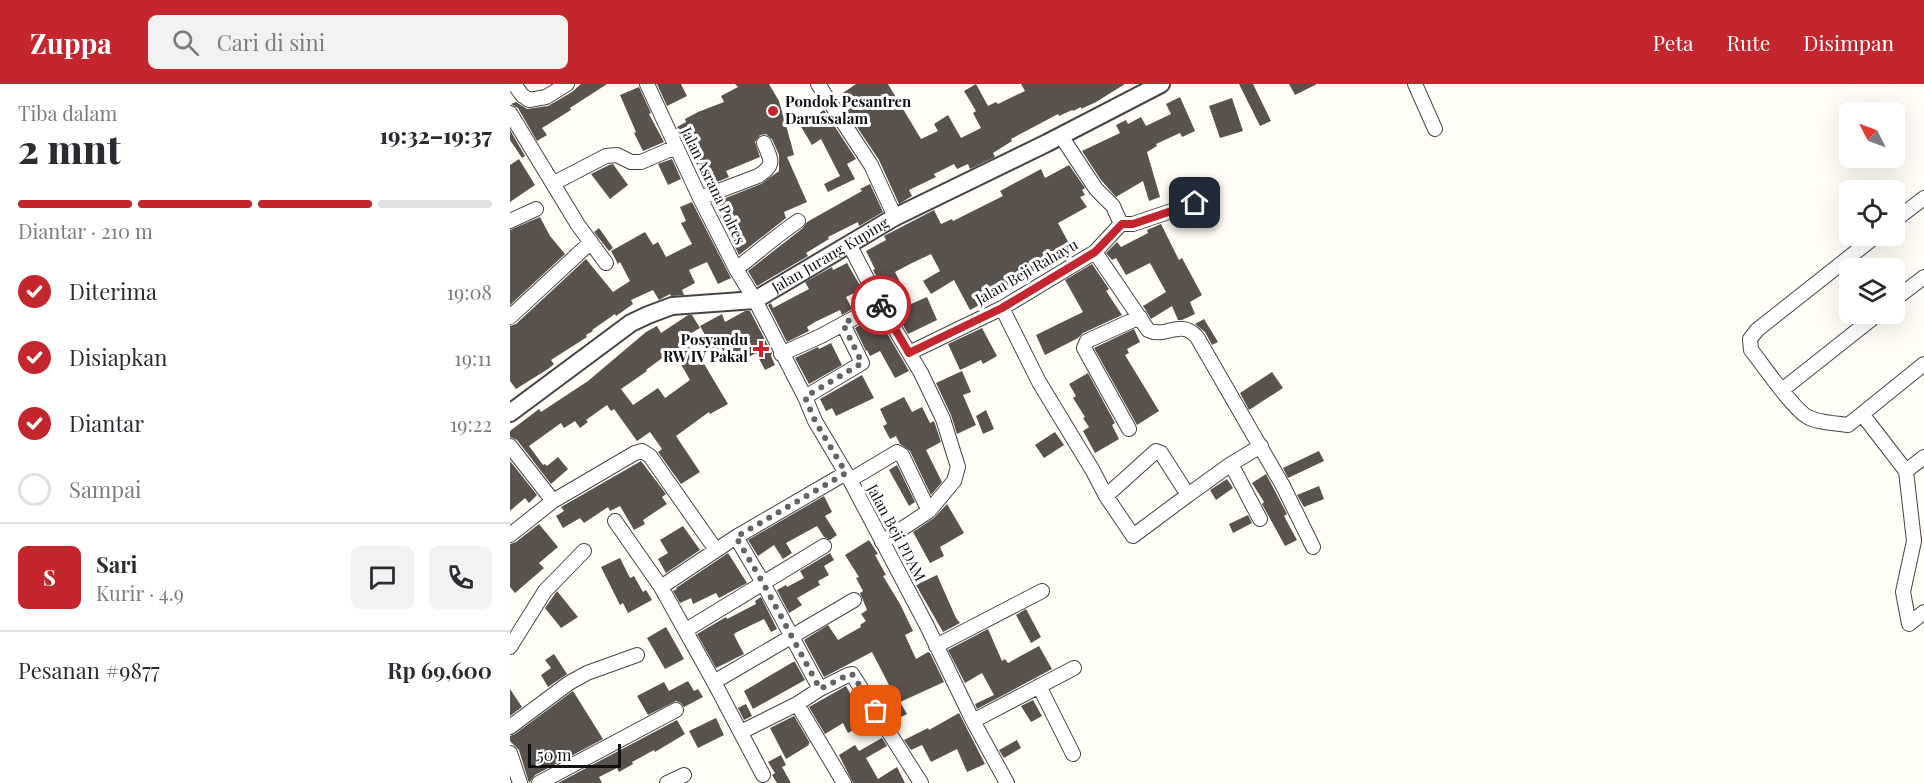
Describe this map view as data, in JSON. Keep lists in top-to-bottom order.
{
  "streets": {
    "street": [
      "Jalan Asrana Polres",
      "Jalan Jurang Kuping",
      "Jalan Beji Rahayu",
      "Jalan Beji PDAM"
    ]
  },
  "crossings": [
    ["Jalan Asrana Polres", "Jalan Jurang Kuping"],
    ["Jalan Asrana Polres", "Jalan Beji PDAM"],
    ["Jalan Jurang Kuping", "Jalan Beji PDAM"]
  ],
  "places": {
    "other": ["Pondok Pesantren Darussalam"],
    "health": ["Posyandu RW IV Pakal"]
  },
  "scale_bar": "50 m",
  "north": "top left",
  "page": {
    "header": "Zuppa",
    "search": "Cari di sini",
    "nav": ["Peta", "Rute", "Disimpan"],
    "heading": ["2 mnt", "Tiba dalam", "19:32–19:37"],
    "panel": [
      "Sari",
      "Kurir · 4.9",
      "Pesanan #9877",
      "Rp 69,600"
    ],
    "bar": "Diantar · 210 m",
    "list": [
      ["Diterima", "19:08"],
      ["Disiapkan", "19:11"],
      ["Diantar", "19:22"],
      "Sampai"
    ],
    "round": "S",
    "scale": "50 m"
  }
}
